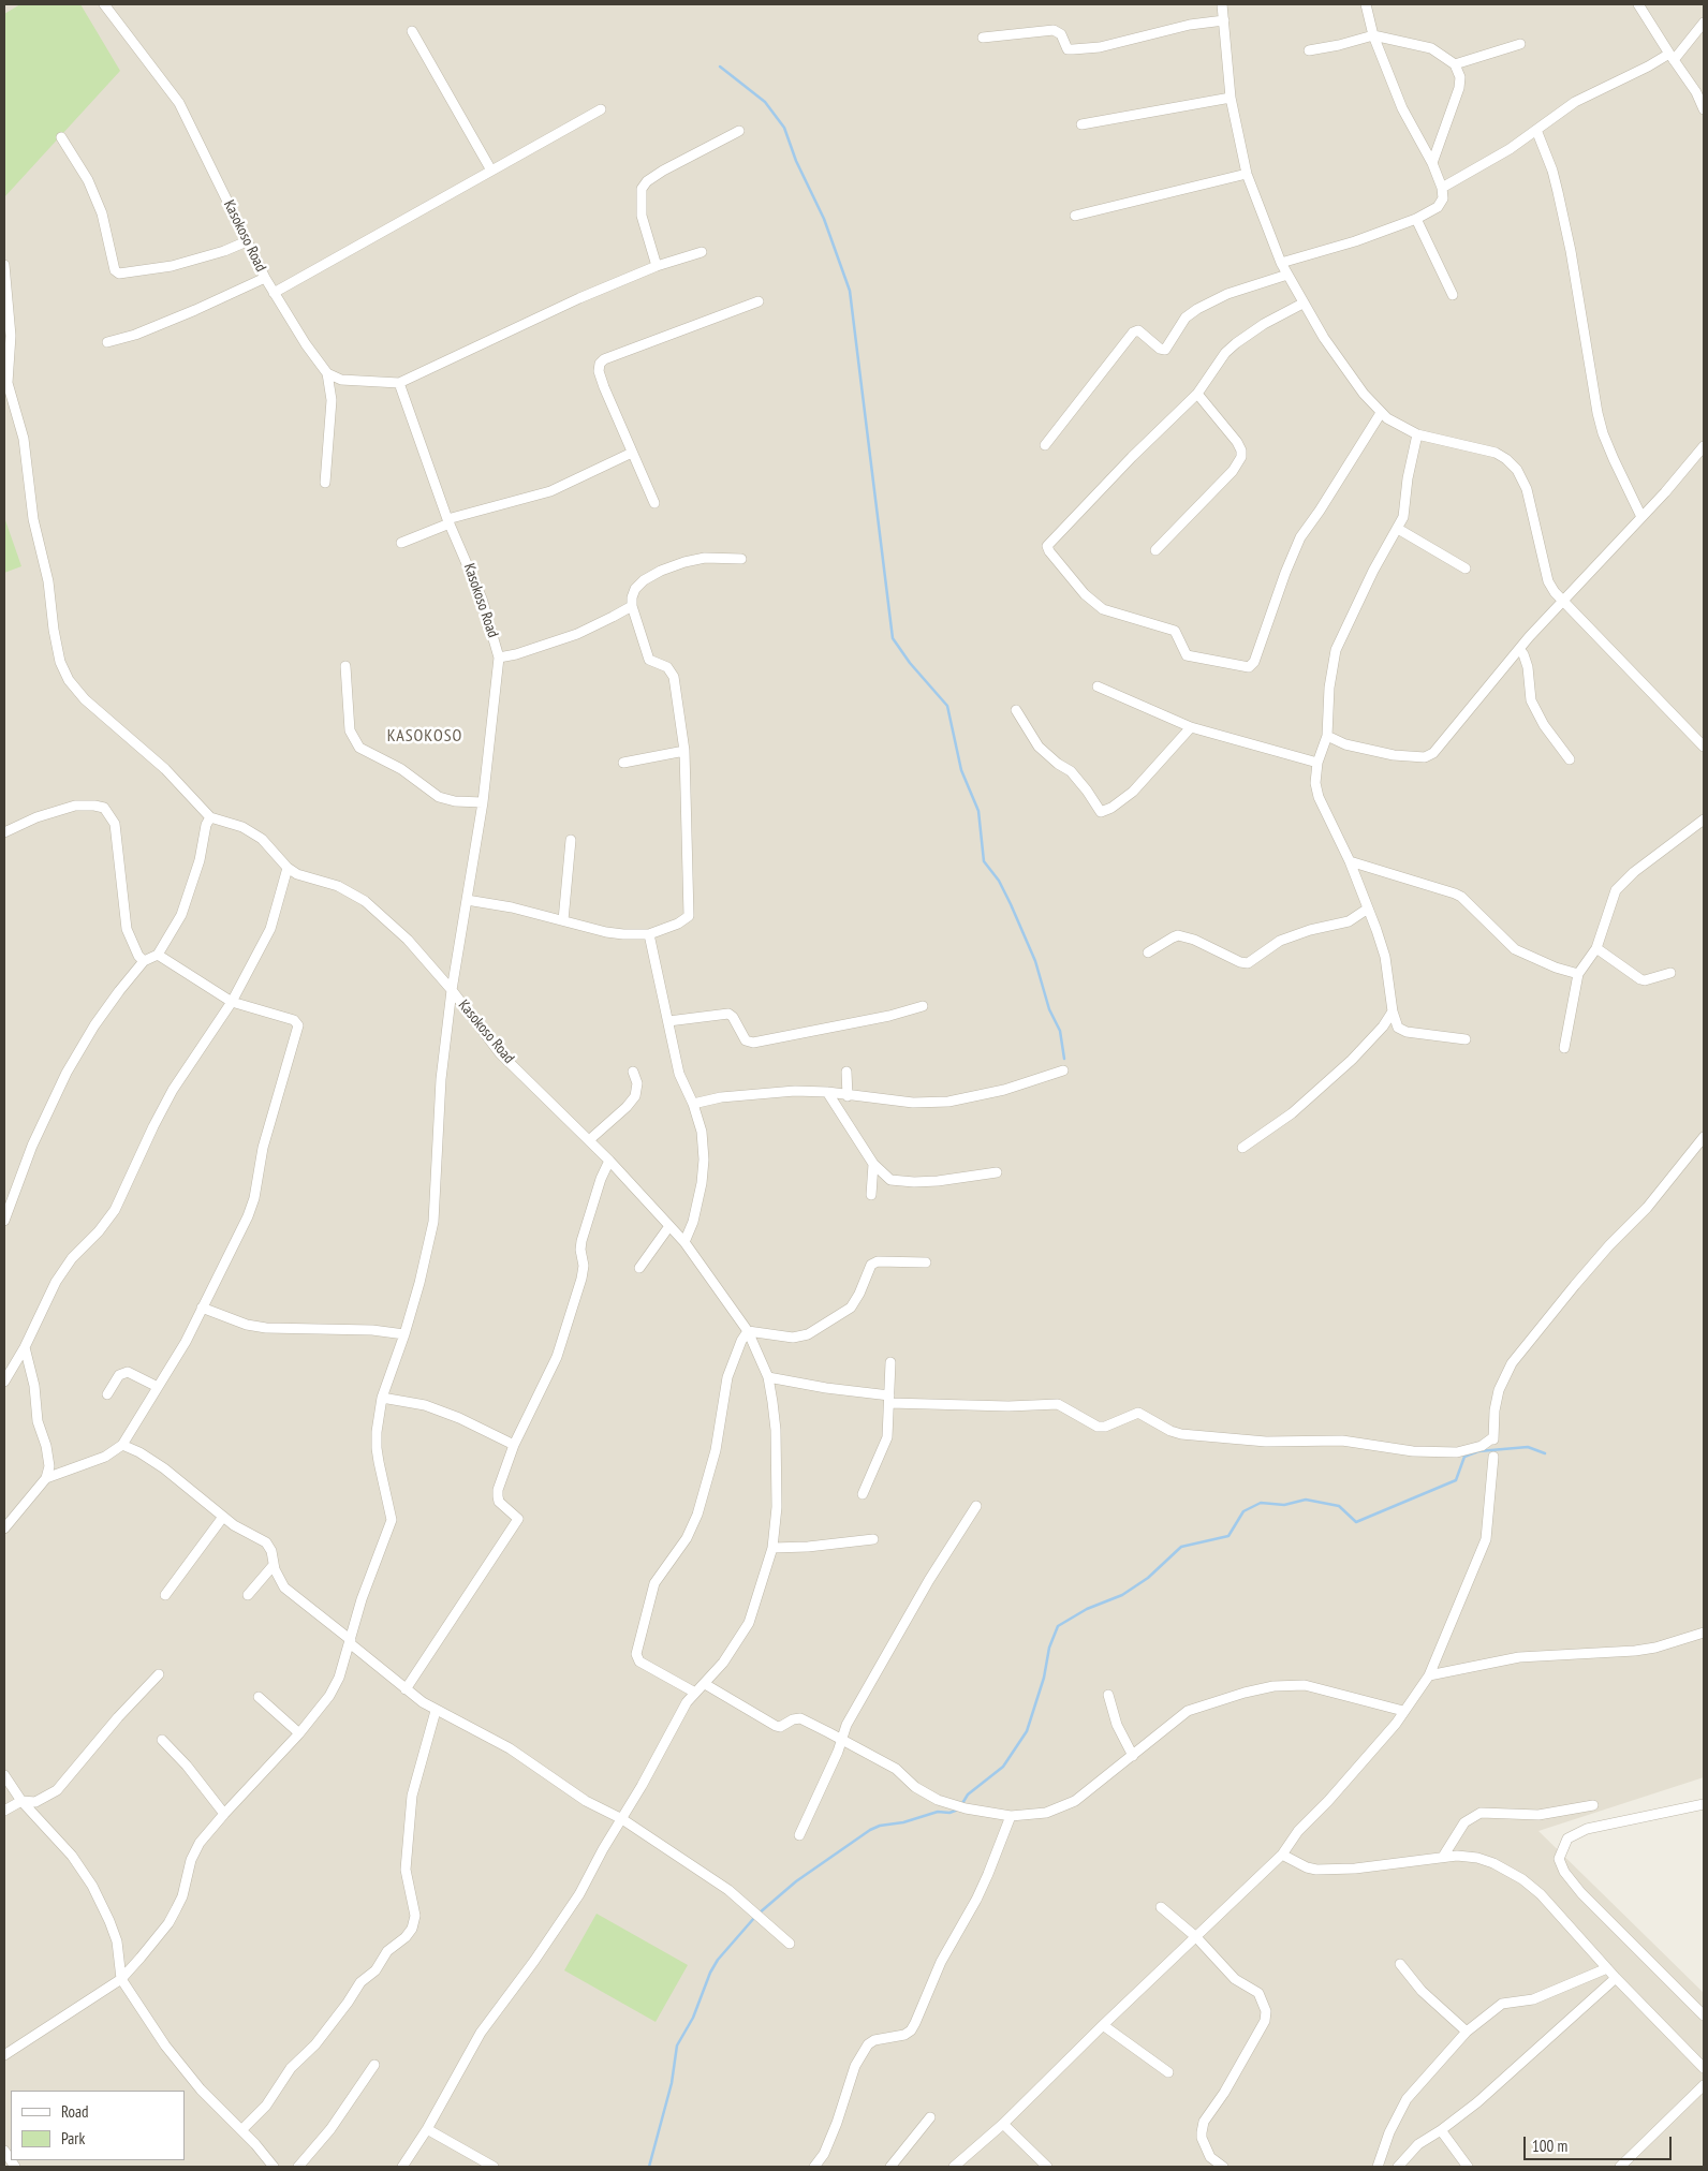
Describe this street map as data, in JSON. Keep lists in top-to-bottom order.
{
  "streets": {
    "street": ["Kasokoso Road"]
  },
  "districts": ["KASOKOSO"],
  "legend": ["Road", "Park"],
  "scale_bar": "100 m"
}
